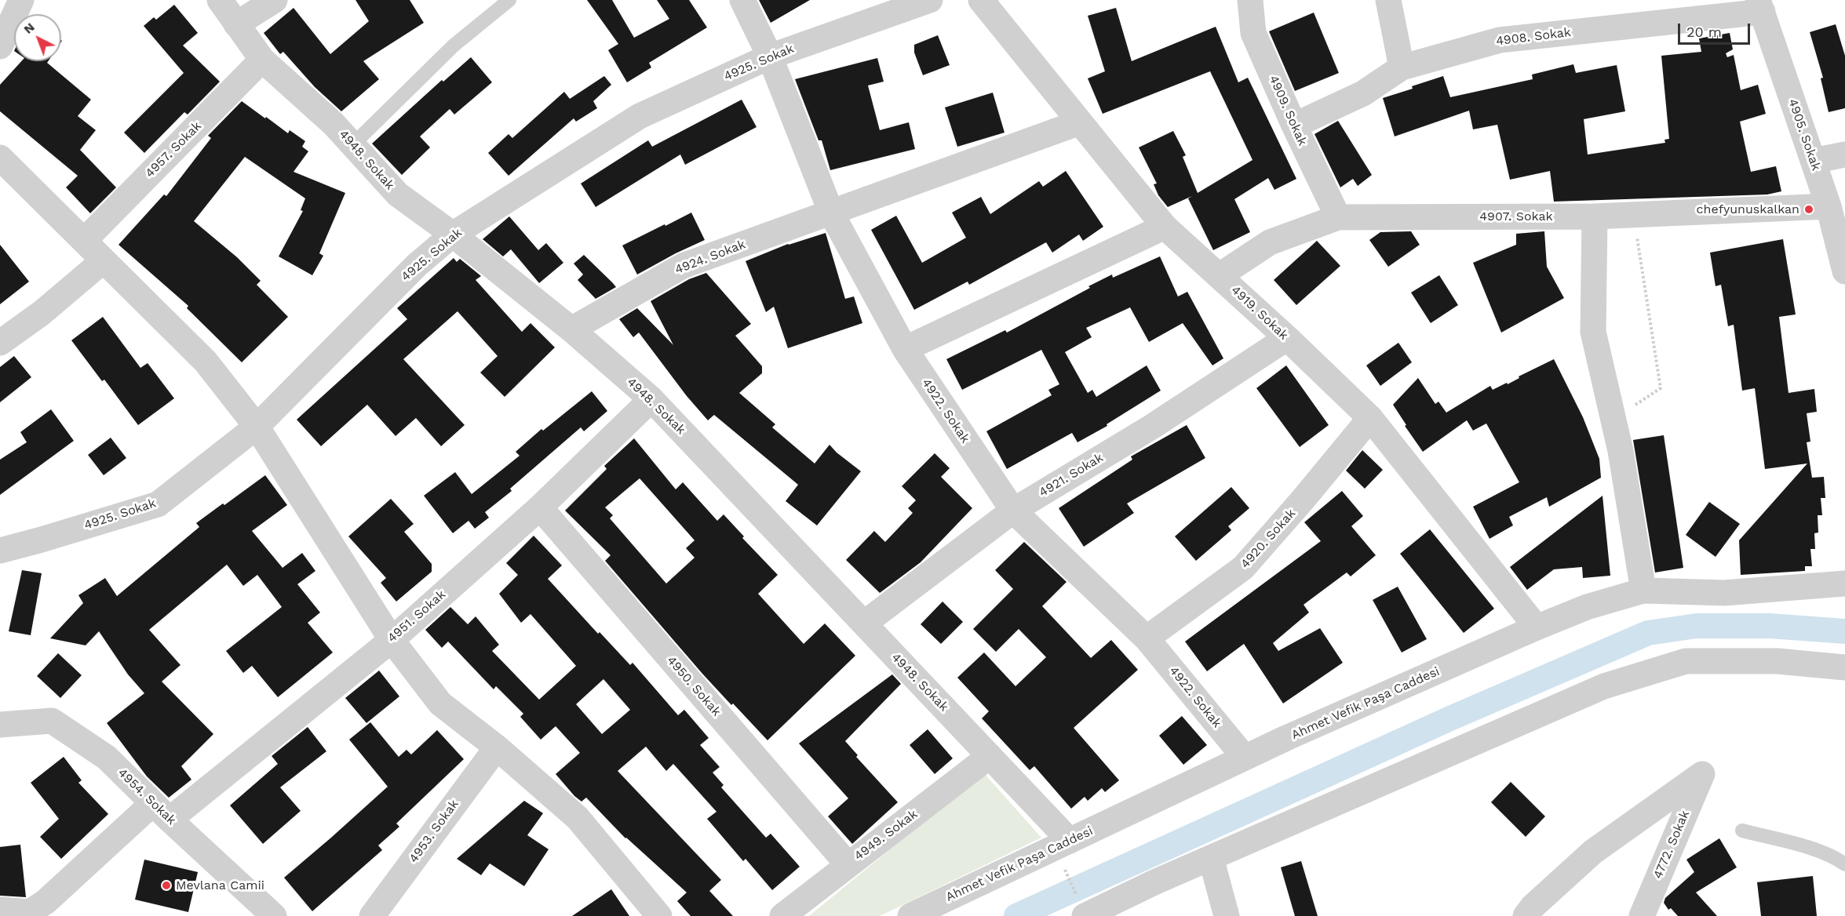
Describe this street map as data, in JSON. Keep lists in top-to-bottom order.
{
  "streets": {
    "street": [
      "4908. Sokak",
      "4925. Sokak",
      "4909. Sokak",
      "4905. Sokak",
      "4957. Sokak",
      "4948. Sokak",
      "4907. Sokak",
      "4924. Sokak",
      "4919. Sokak",
      "4922. Sokak",
      "4921. Sokak",
      "4920. Sokak",
      "4951. Sokak",
      "4950. Sokak",
      "Ahmet Vefik Paşa Caddesi",
      "4954. Sokak",
      "4953. Sokak",
      "4949. Sokak",
      "4772. Sokak"
    ]
  },
  "crossings": [
    ["4908. Sokak", "4909. Sokak"],
    ["4908. Sokak", "4905. Sokak"],
    ["4925. Sokak", "4948. Sokak"],
    ["4925. Sokak", "4922. Sokak"],
    ["4909. Sokak", "4907. Sokak"],
    ["4905. Sokak", "4907. Sokak"],
    ["4957. Sokak", "4948. Sokak"],
    ["4948. Sokak", "4924. Sokak"],
    ["4948. Sokak", "4921. Sokak"],
    ["4948. Sokak", "4951. Sokak"],
    ["4948. Sokak", "Ahmet Vefik Paşa Caddesi"],
    ["4948. Sokak", "4949. Sokak"],
    ["4907. Sokak", "4919. Sokak"],
    ["4924. Sokak", "4919. Sokak"],
    ["4924. Sokak", "4922. Sokak"],
    ["4919. Sokak", "4921. Sokak"],
    ["4919. Sokak", "4920. Sokak"],
    ["4919. Sokak", "Ahmet Vefik Paşa Caddesi"],
    ["4922. Sokak", "4921. Sokak"],
    ["4922. Sokak", "4920. Sokak"],
    ["4922. Sokak", "Ahmet Vefik Paşa Caddesi"],
    ["4951. Sokak", "4950. Sokak"],
    ["4951. Sokak", "4954. Sokak"],
    ["4950. Sokak", "4949. Sokak"]
  ],
  "places": ["chefyunuskalkan", "Mevlana Camii"],
  "scale_bar": "20 m",
  "north": "top left"
}
